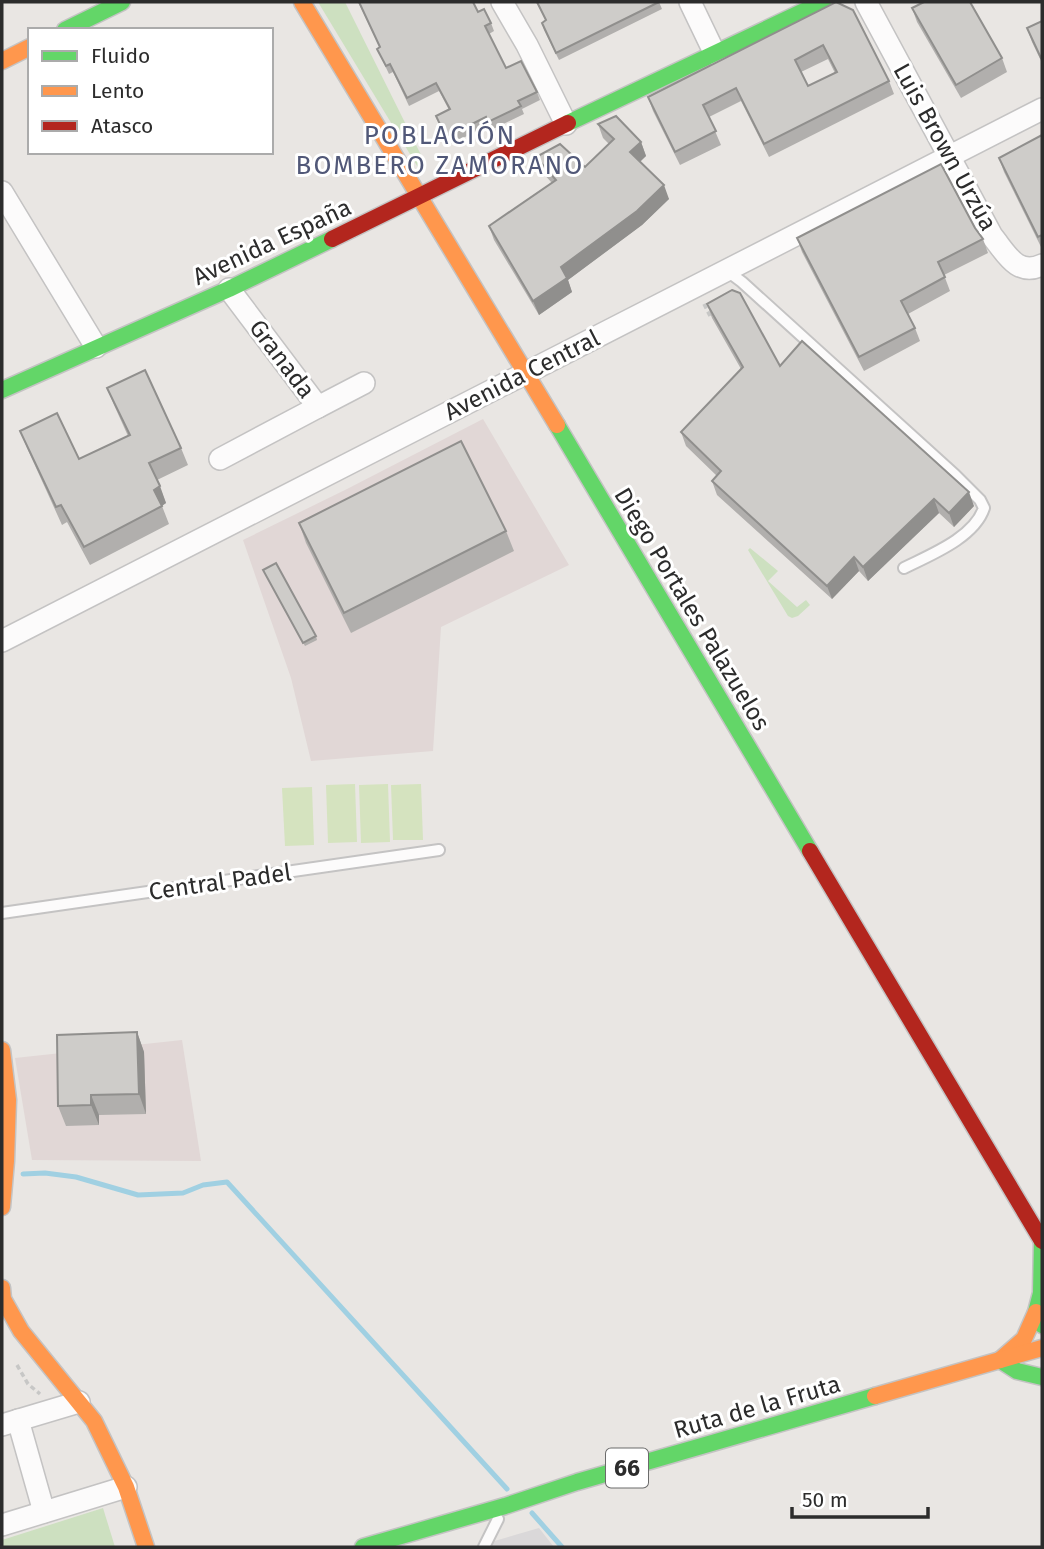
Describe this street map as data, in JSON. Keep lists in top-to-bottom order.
{
  "streets": {
    "main road": [
      "Avenida España",
      "Diego Portales Palazuelos",
      "Ruta de la Fruta",
      "66"
    ],
    "street": ["Luis Brown Urzúa", "Granada", "Avenida Central"],
    "lane": ["Central Padel"]
  },
  "crossings": [
    ["Luis Brown Urzúa", "Avenida Central"],
    ["Avenida España", "Granada"],
    ["Avenida España", "Diego Portales Palazuelos"],
    ["Avenida Central", "Diego Portales Palazuelos"]
  ],
  "districts": ["POBLACIÓN BOMBERO ZAMORANO"],
  "legend": ["Fluido", "Lento", "Atasco"],
  "scale_bar": "50 m"
}
